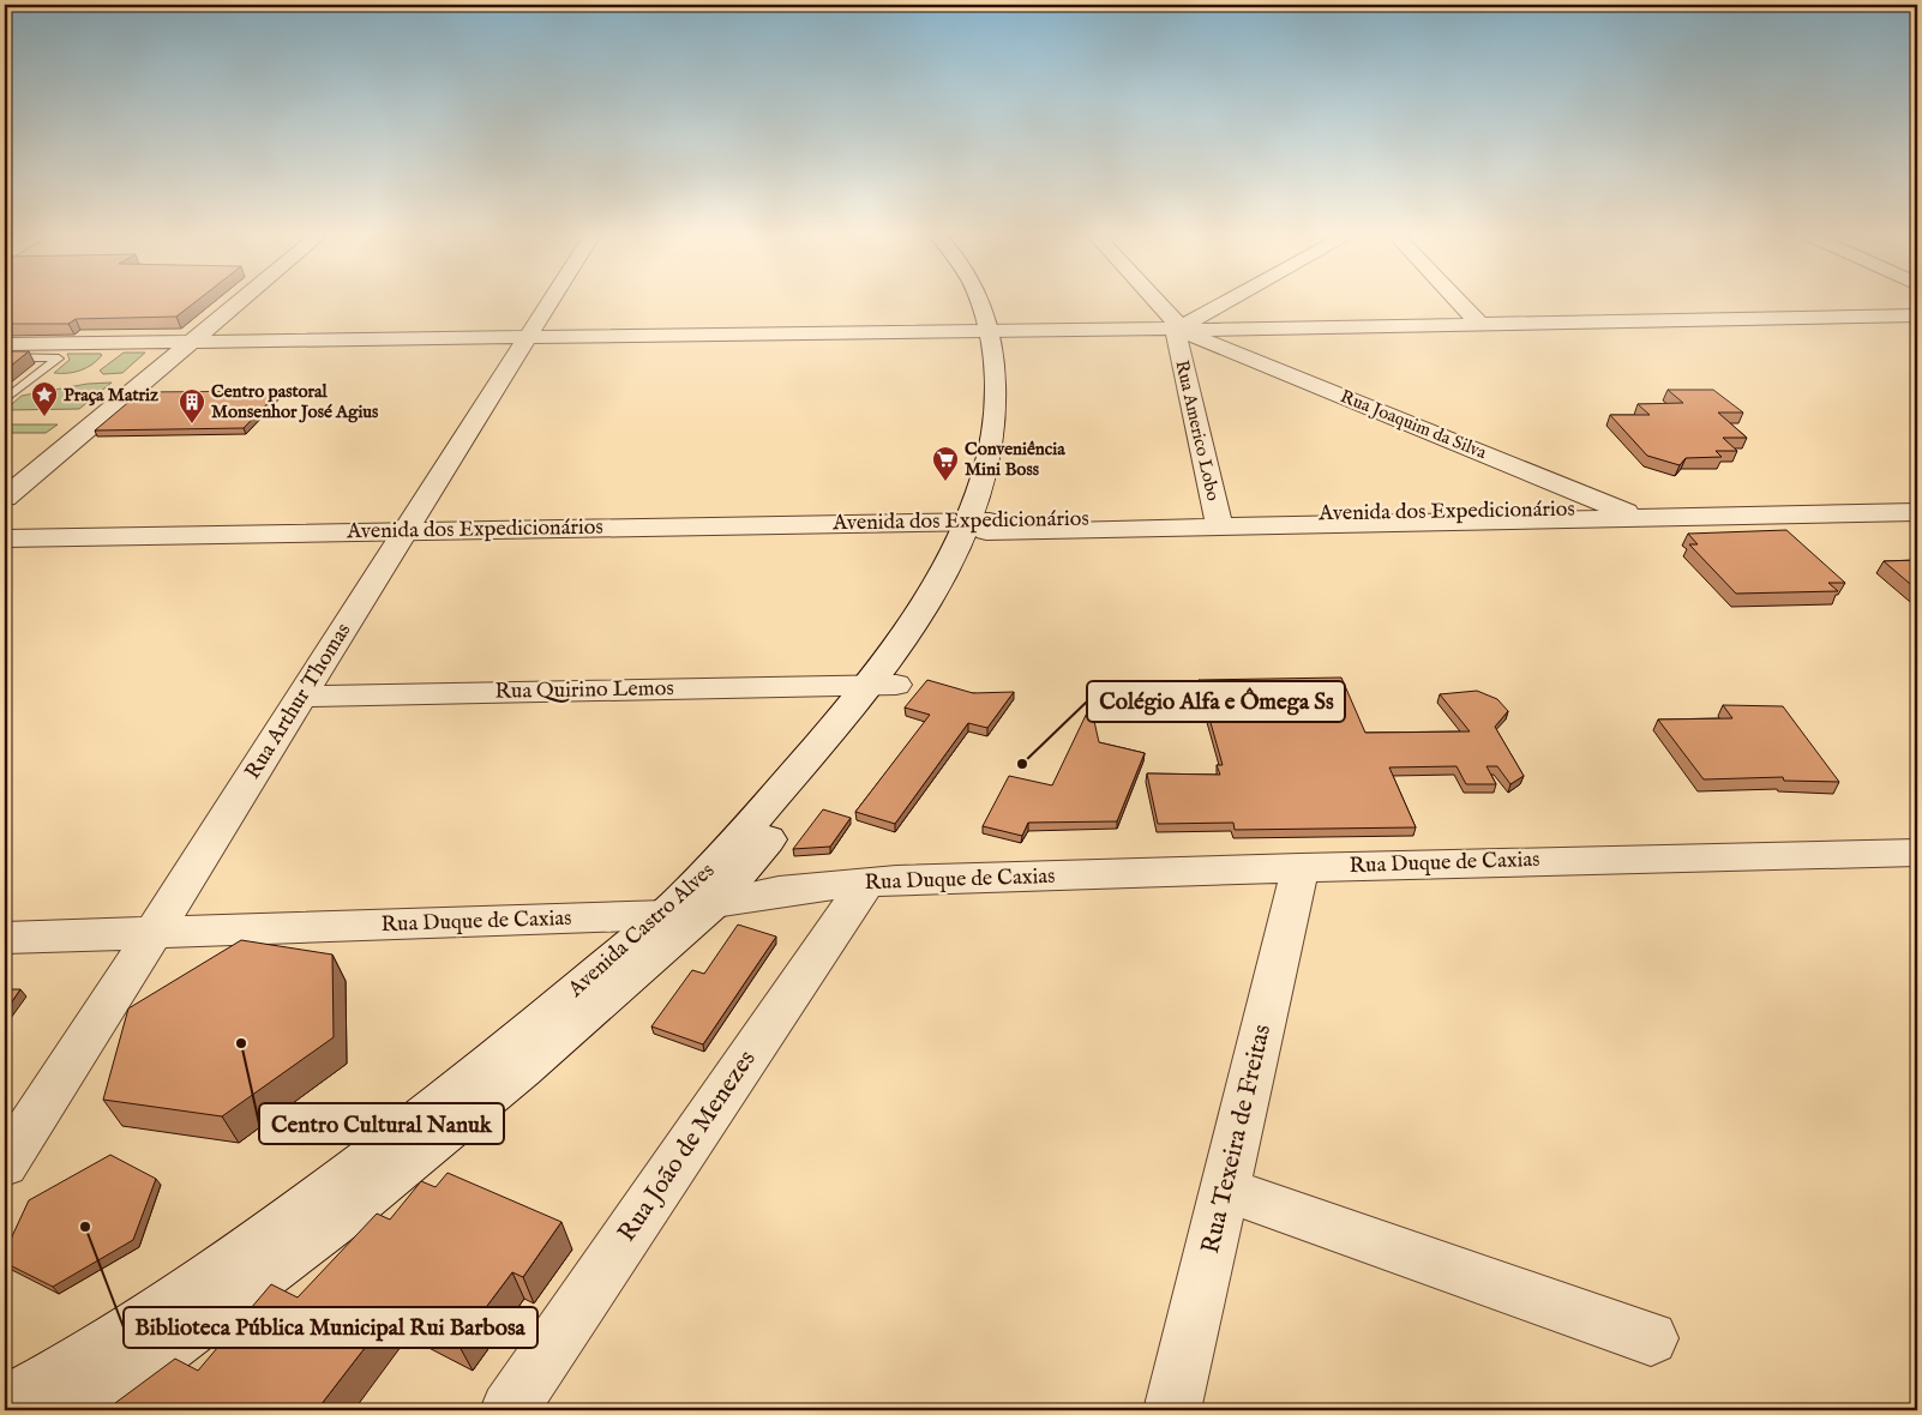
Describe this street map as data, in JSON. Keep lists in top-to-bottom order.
{
  "streets": {
    "street": [
      "Rua Joaquim da Silva",
      "Rua Americo Lobo",
      "Avenida dos Expedicionários",
      "Rua Quirino Lemos",
      "Rua Arthur Thomas",
      "Rua Duque de Caxias",
      "Avenida Castro Alves",
      "Rua Texeira de Freitas",
      "Rua João de Menezes"
    ]
  },
  "crossings": [
    ["Rua Joaquim da Silva", "Rua Americo Lobo"],
    ["Rua Joaquim da Silva", "Avenida dos Expedicionários"],
    ["Rua Americo Lobo", "Avenida dos Expedicionários"],
    ["Avenida dos Expedicionários", "Rua Arthur Thomas"],
    ["Avenida dos Expedicionários", "Avenida Castro Alves"],
    ["Rua Quirino Lemos", "Rua Arthur Thomas"],
    ["Rua Quirino Lemos", "Avenida Castro Alves"],
    ["Rua Arthur Thomas", "Rua Duque de Caxias"],
    ["Rua Duque de Caxias", "Avenida Castro Alves"],
    ["Rua Duque de Caxias", "Rua Texeira de Freitas"],
    ["Rua Duque de Caxias", "Rua João de Menezes"]
  ],
  "places": {
    "place": ["Praça Matriz"],
    "building": ["Centro pastoral Monsenhor José Agius"],
    "supermarket": ["Conveniência Mini Boss"],
    "other": ["Colégio Alfa e Ômega Ss", "Centro Cultural Nanuk", "Biblioteca Pública Municipal Rui Barbosa"]
  }
}
